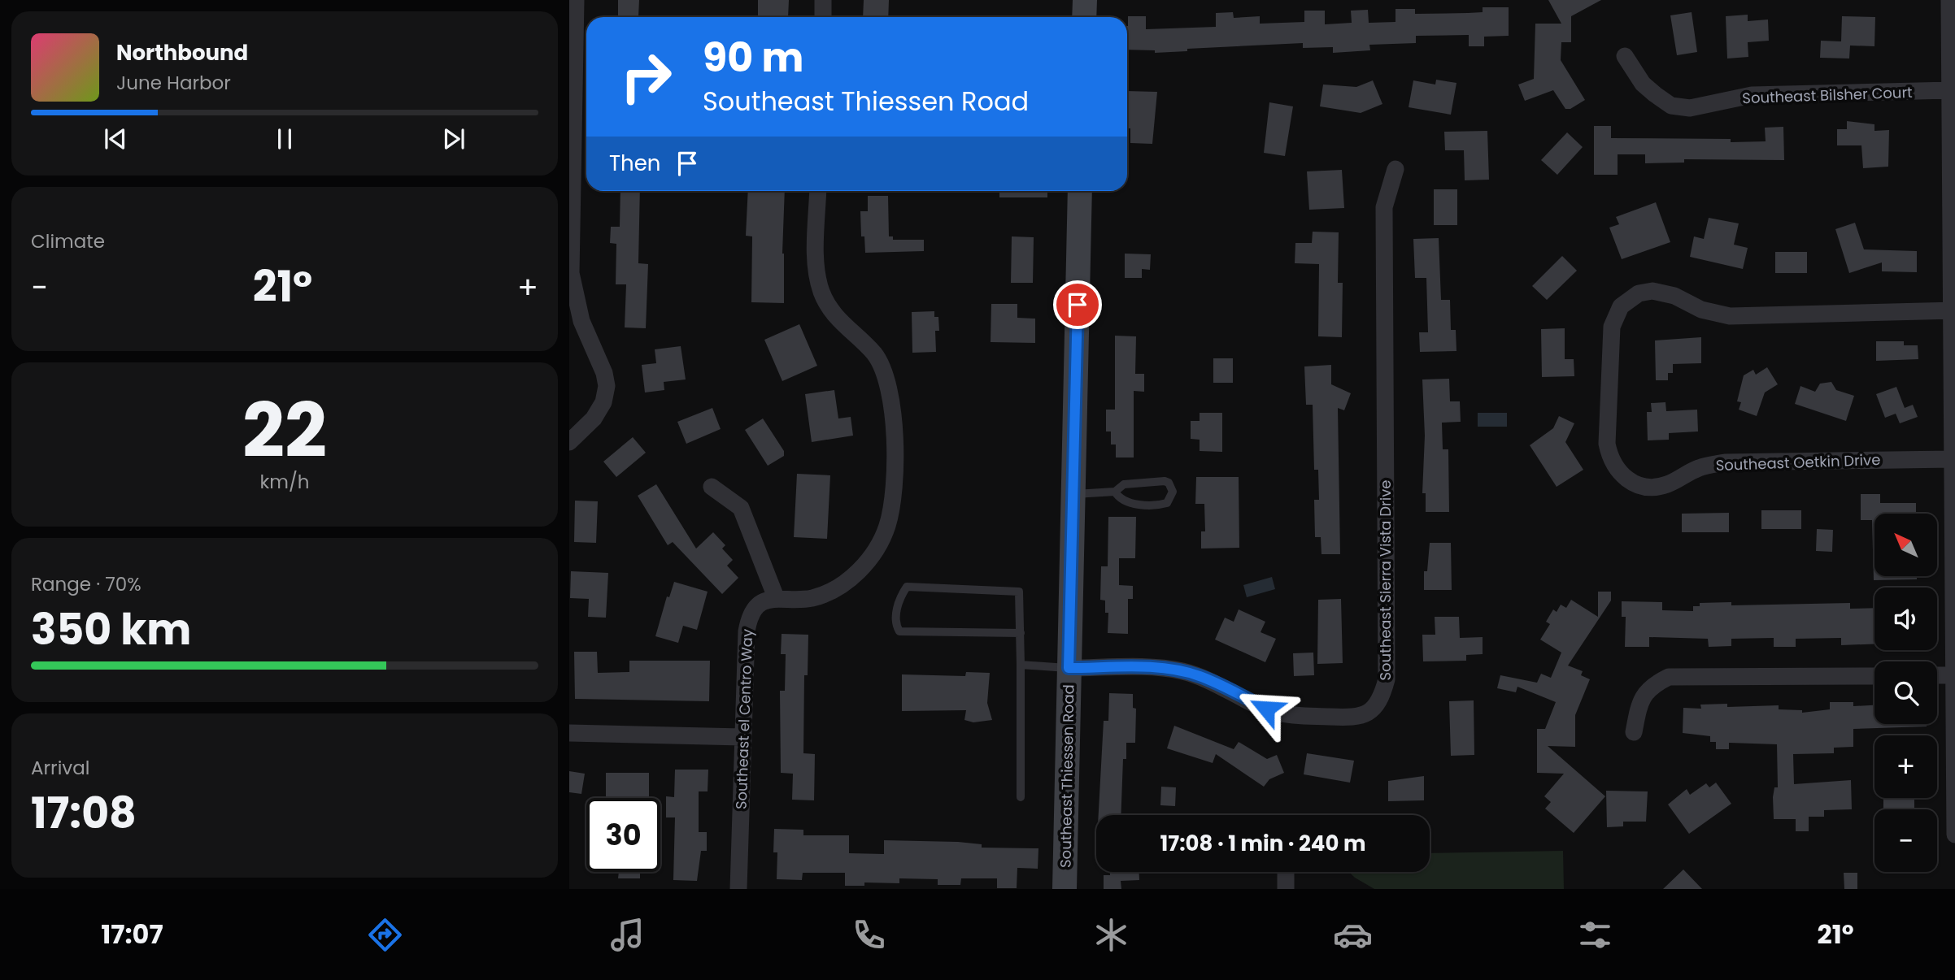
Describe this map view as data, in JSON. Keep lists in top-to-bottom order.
{
  "streets": {
    "main road": ["Southeast Thiessen Road"],
    "street": [
      "Southeast Bilsher Court",
      "Southeast Oetkin Drive",
      "Southeast Sierra Vista Drive",
      "Southeast el Centro Way"
    ]
  },
  "crossings": [
    ["Southeast Sierra Vista Drive", "Southeast Thiessen Road"]
  ],
  "north": "top left",
  "page": {
    "turn": ["90 m", "Southeast Thiessen Road"],
    "song": ["Northbound", "June Harbor"],
    "then": "Then",
    "tile": [
      "Climate",
      ["22", "km/h"],
      ["Range · 70%", "350 km"],
      ["Arrival", "17:08"]
    ],
    "heat": ["−", "21°", "+"],
    "map_buttons": ["+", "−"],
    "limit": "30",
    "trip": "17:08 · 1 min · 240 m",
    "tabs": ["17:07", "21°"]
  }
}
